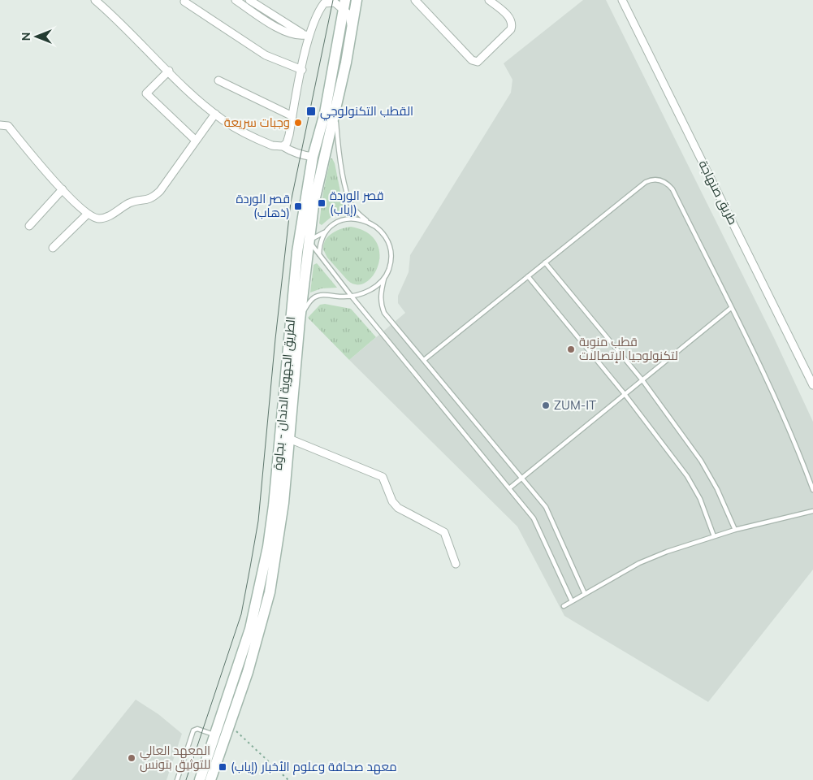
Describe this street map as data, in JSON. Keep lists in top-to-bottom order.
{
  "streets": {
    "main road": ["الطريق الجهوية الدندان - بجاوة"],
    "street": ["طريق صنهاجة"]
  },
  "places": {
    "transit": [
      "القطب التكنولوجي",
      "قصر الوردة (إياب)",
      "قصر الوردة (ذهاب)",
      "معهد صحافة وعلوم الأخبار (إياب)"
    ],
    "other": [
      "وجبات سريعة",
      "قطب منوبة لتكنولوجيا الإتصالات",
      "ZUM-IT",
      "المعهد العالي للتوثيق بتونس"
    ]
  },
  "north": "left"
}
